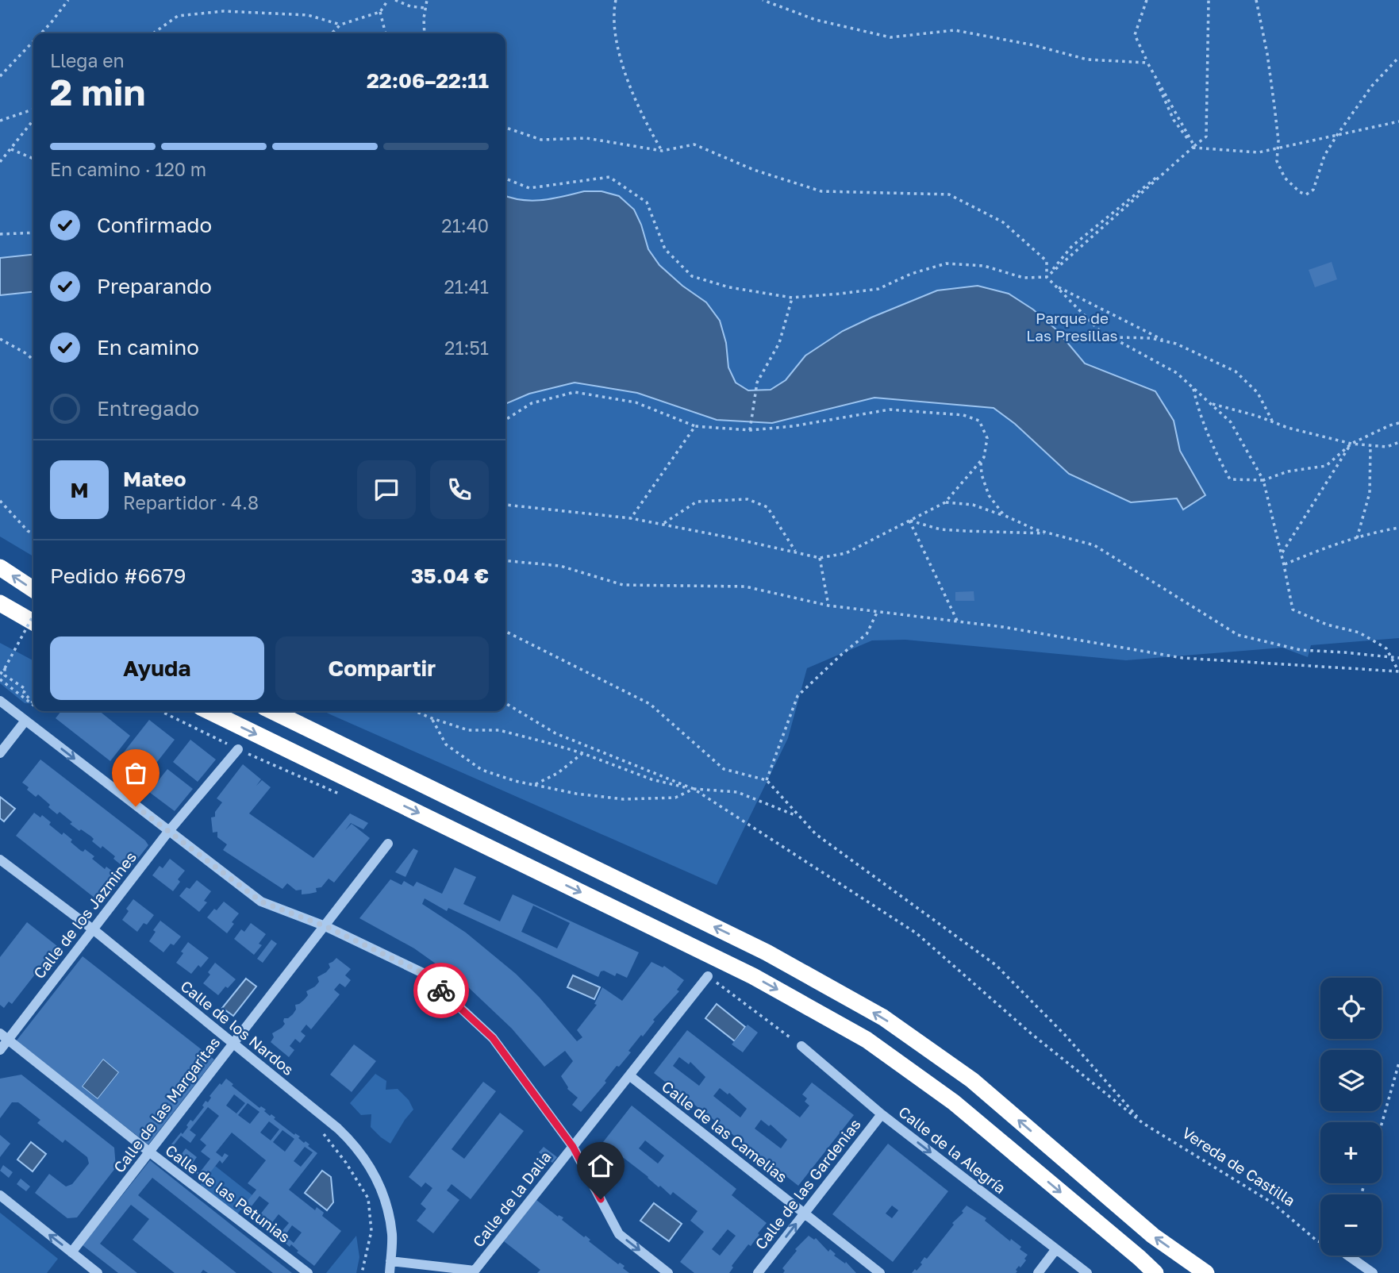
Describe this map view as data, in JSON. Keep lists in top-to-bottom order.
{
  "streets": {
    "street": [
      "Calle de los Jazmines",
      "Calle de los Nardos",
      "Calle de las Margaritas",
      "Calle de las Camelias",
      "Calle de la Alegría",
      "Calle de las Gardenias",
      "Calle de las Petunias",
      "Calle de la Dalia"
    ],
    "path": ["Vereda de Castilla"]
  },
  "crossings": [
    ["Calle de los Jazmines", "Calle de los Nardos"],
    ["Calle de los Jazmines", "Calle de las Petunias"],
    ["Calle de los Nardos", "Calle de las Margaritas"],
    ["Calle de los Nardos", "Calle de la Dalia"],
    ["Calle de las Margaritas", "Calle de las Petunias"],
    ["Calle de las Camelias", "Calle de las Gardenias"],
    ["Calle de las Camelias", "Calle de la Dalia"],
    ["Calle de la Alegría", "Calle de las Gardenias"]
  ],
  "one_way": ["Calle de la Alegría", "Calle de las Gardenias"],
  "parks": ["Parque de Las Presillas"],
  "page": {
    "heading": ["2 min", "Llega en", "22:06–22:11"],
    "panel": [
      "Mateo",
      "Repartidor · 4.8",
      "Pedido #6679",
      "35.04 €"
    ],
    "bar": "En camino · 120 m",
    "list": [
      ["Confirmado", "21:40"],
      ["Preparando", "21:41"],
      ["En camino", "21:51"],
      "Entregado"
    ],
    "round": "M",
    "buttons": ["Ayuda", "Compartir"],
    "map_buttons": ["+", "−"]
  }
}
